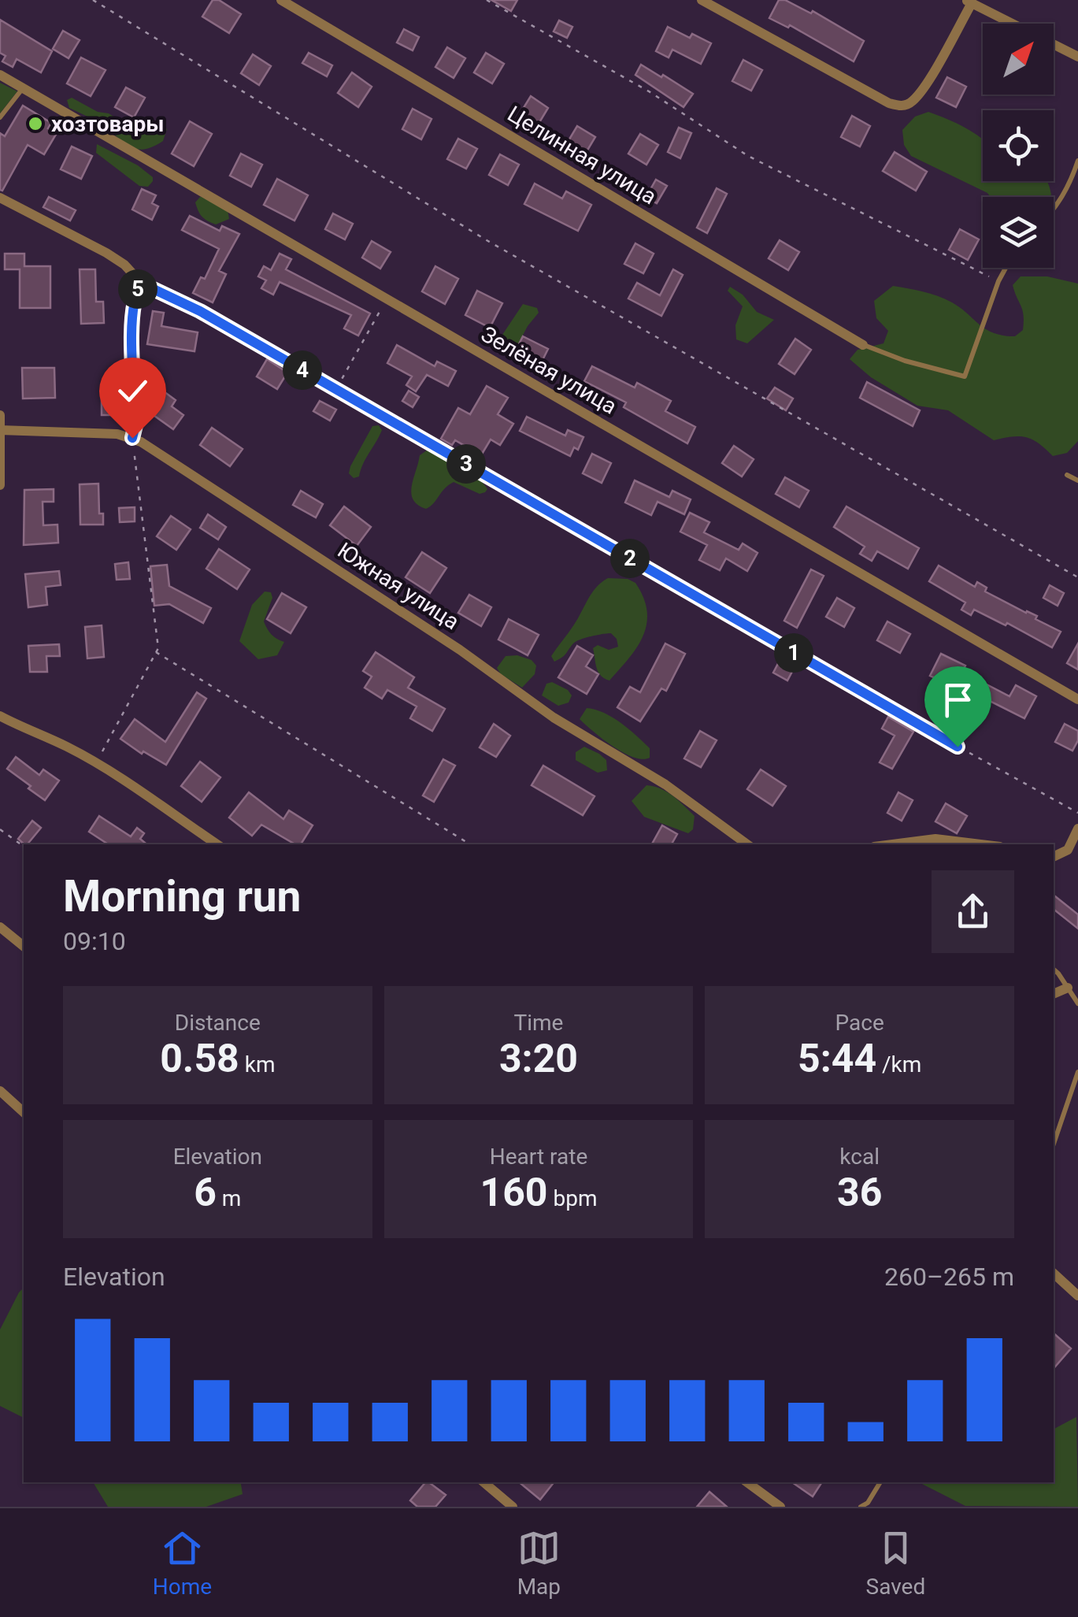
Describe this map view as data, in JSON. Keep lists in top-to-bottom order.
{
  "streets": {
    "street": ["Целинная улица", "Зелёная улица", "Южная улица"]
  },
  "places": ["хозтовары"],
  "north": "top right",
  "page": {
    "pins": [
      "5",
      "4",
      "3",
      "2",
      "1"
    ],
    "heading": ["Morning run", "09:10"],
    "stats": [
      ["Distance", "0.58 km"],
      ["Time", "3:20"],
      ["Pace", "5:44 /km"],
      ["Elevation", "6 m"],
      ["Heart rate", "160 bpm"],
      ["kcal", "36"]
    ],
    "chart": ["Elevation", "260–265 m"],
    "tabs": ["Home", "Map", "Saved"]
  }
}
